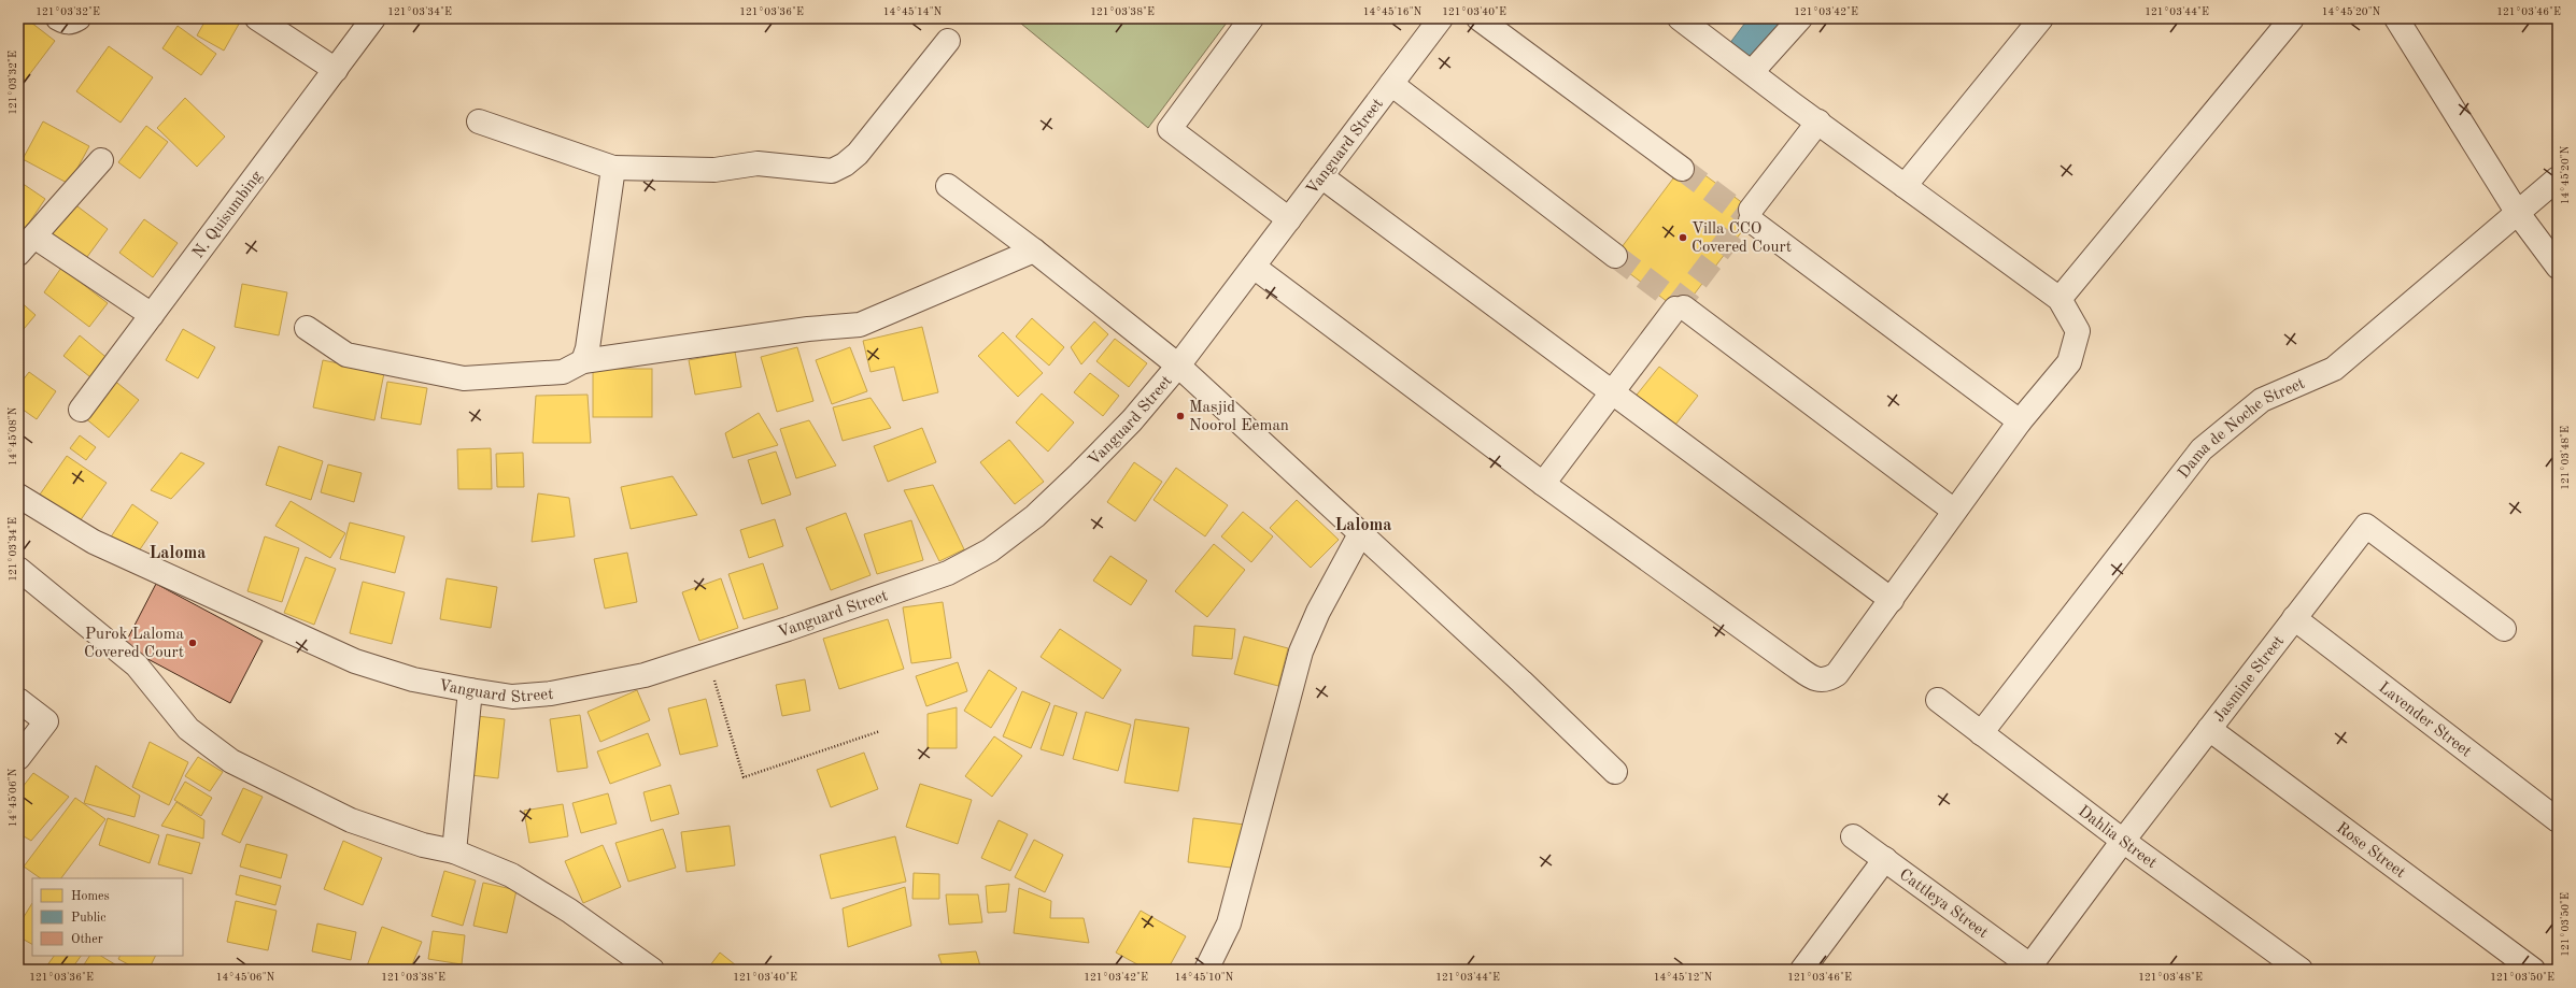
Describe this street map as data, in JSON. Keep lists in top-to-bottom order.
{
  "streets": {
    "street": [
      "Vanguard Street",
      "N. Quisumbing",
      "Dama de Noche Street",
      "Jasmine Street",
      "Lavender Street",
      "Dahlia Street",
      "Rose Street",
      "Cattleya Street"
    ]
  },
  "crossings": [
    ["Dama de Noche Street", "Dahlia Street"],
    ["Jasmine Street", "Lavender Street"],
    ["Jasmine Street", "Dahlia Street"],
    ["Jasmine Street", "Rose Street"],
    ["Jasmine Street", "Cattleya Street"]
  ],
  "districts": ["Laloma", "Laloma"],
  "places": ["Villa CCO Covered Court", "Masjid Noorol Eeman", "Purok Laloma Covered Court"],
  "legend": ["Homes", "Public", "Other"],
  "coordinates": [
    "121°03'32\"E",
    "121°03'34\"E",
    "121°03'36\"E",
    "14°45'14\"N",
    "121°03'38\"E",
    "14°45'16\"N",
    "121°03'40\"E",
    "121°03'42\"E",
    "121°03'44\"E",
    "14°45'20\"N",
    "121°03'46\"E",
    "14°45'08\"N",
    "121°03'48\"E",
    "14°45'06\"N",
    "121°03'50\"E",
    "14°45'10\"N",
    "14°45'12\"N"
  ]
}
